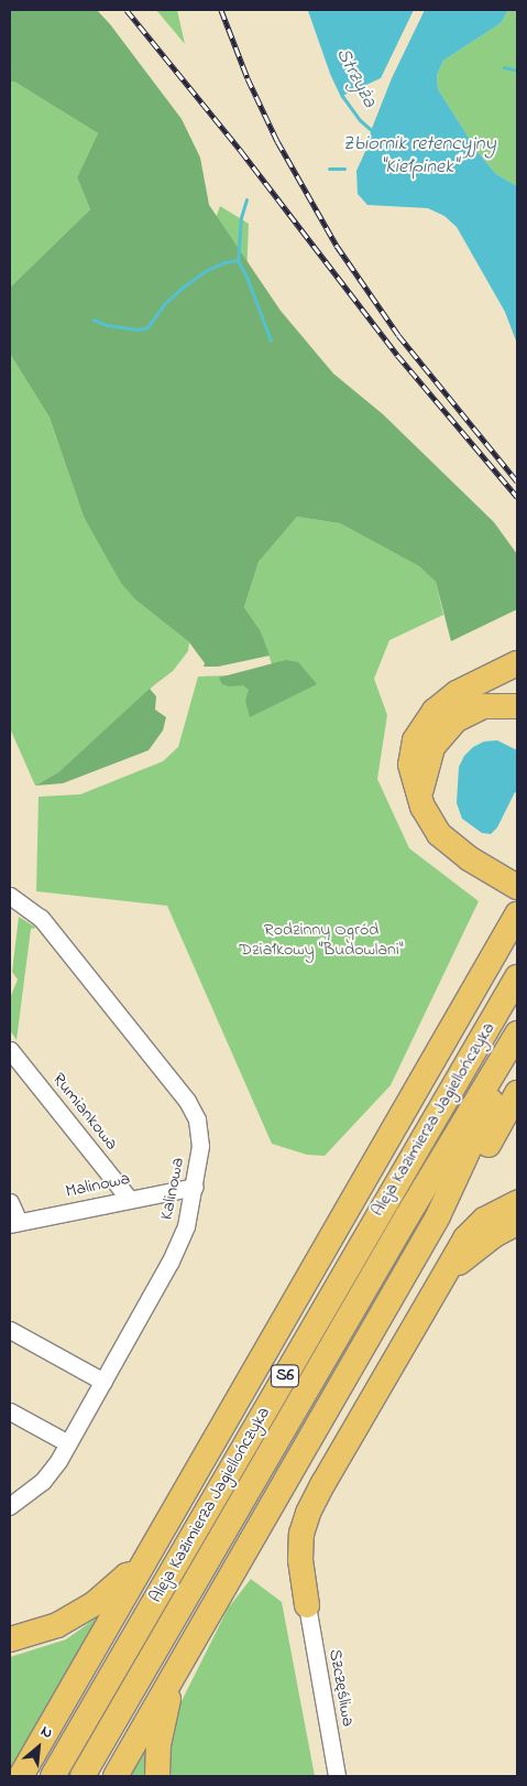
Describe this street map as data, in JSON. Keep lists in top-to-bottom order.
{
  "streets": {
    "highway": ["Aleja Kazimierza Jagiellończyka", "S6"],
    "street": [
      "Rumiankowa",
      "Malinowa",
      "Kalinowa",
      "Szczęśliwa"
    ]
  },
  "crossings": [
    ["Rumiankowa", "Malinowa"],
    ["Malinowa", "Kalinowa"]
  ],
  "water": ["Strzyża", "Zbiornik retencyjny \"Kiełpinek\""],
  "parks": ["Rodzinny Ogród Działkowy \"Budowlani\""],
  "north": "top right"
}
